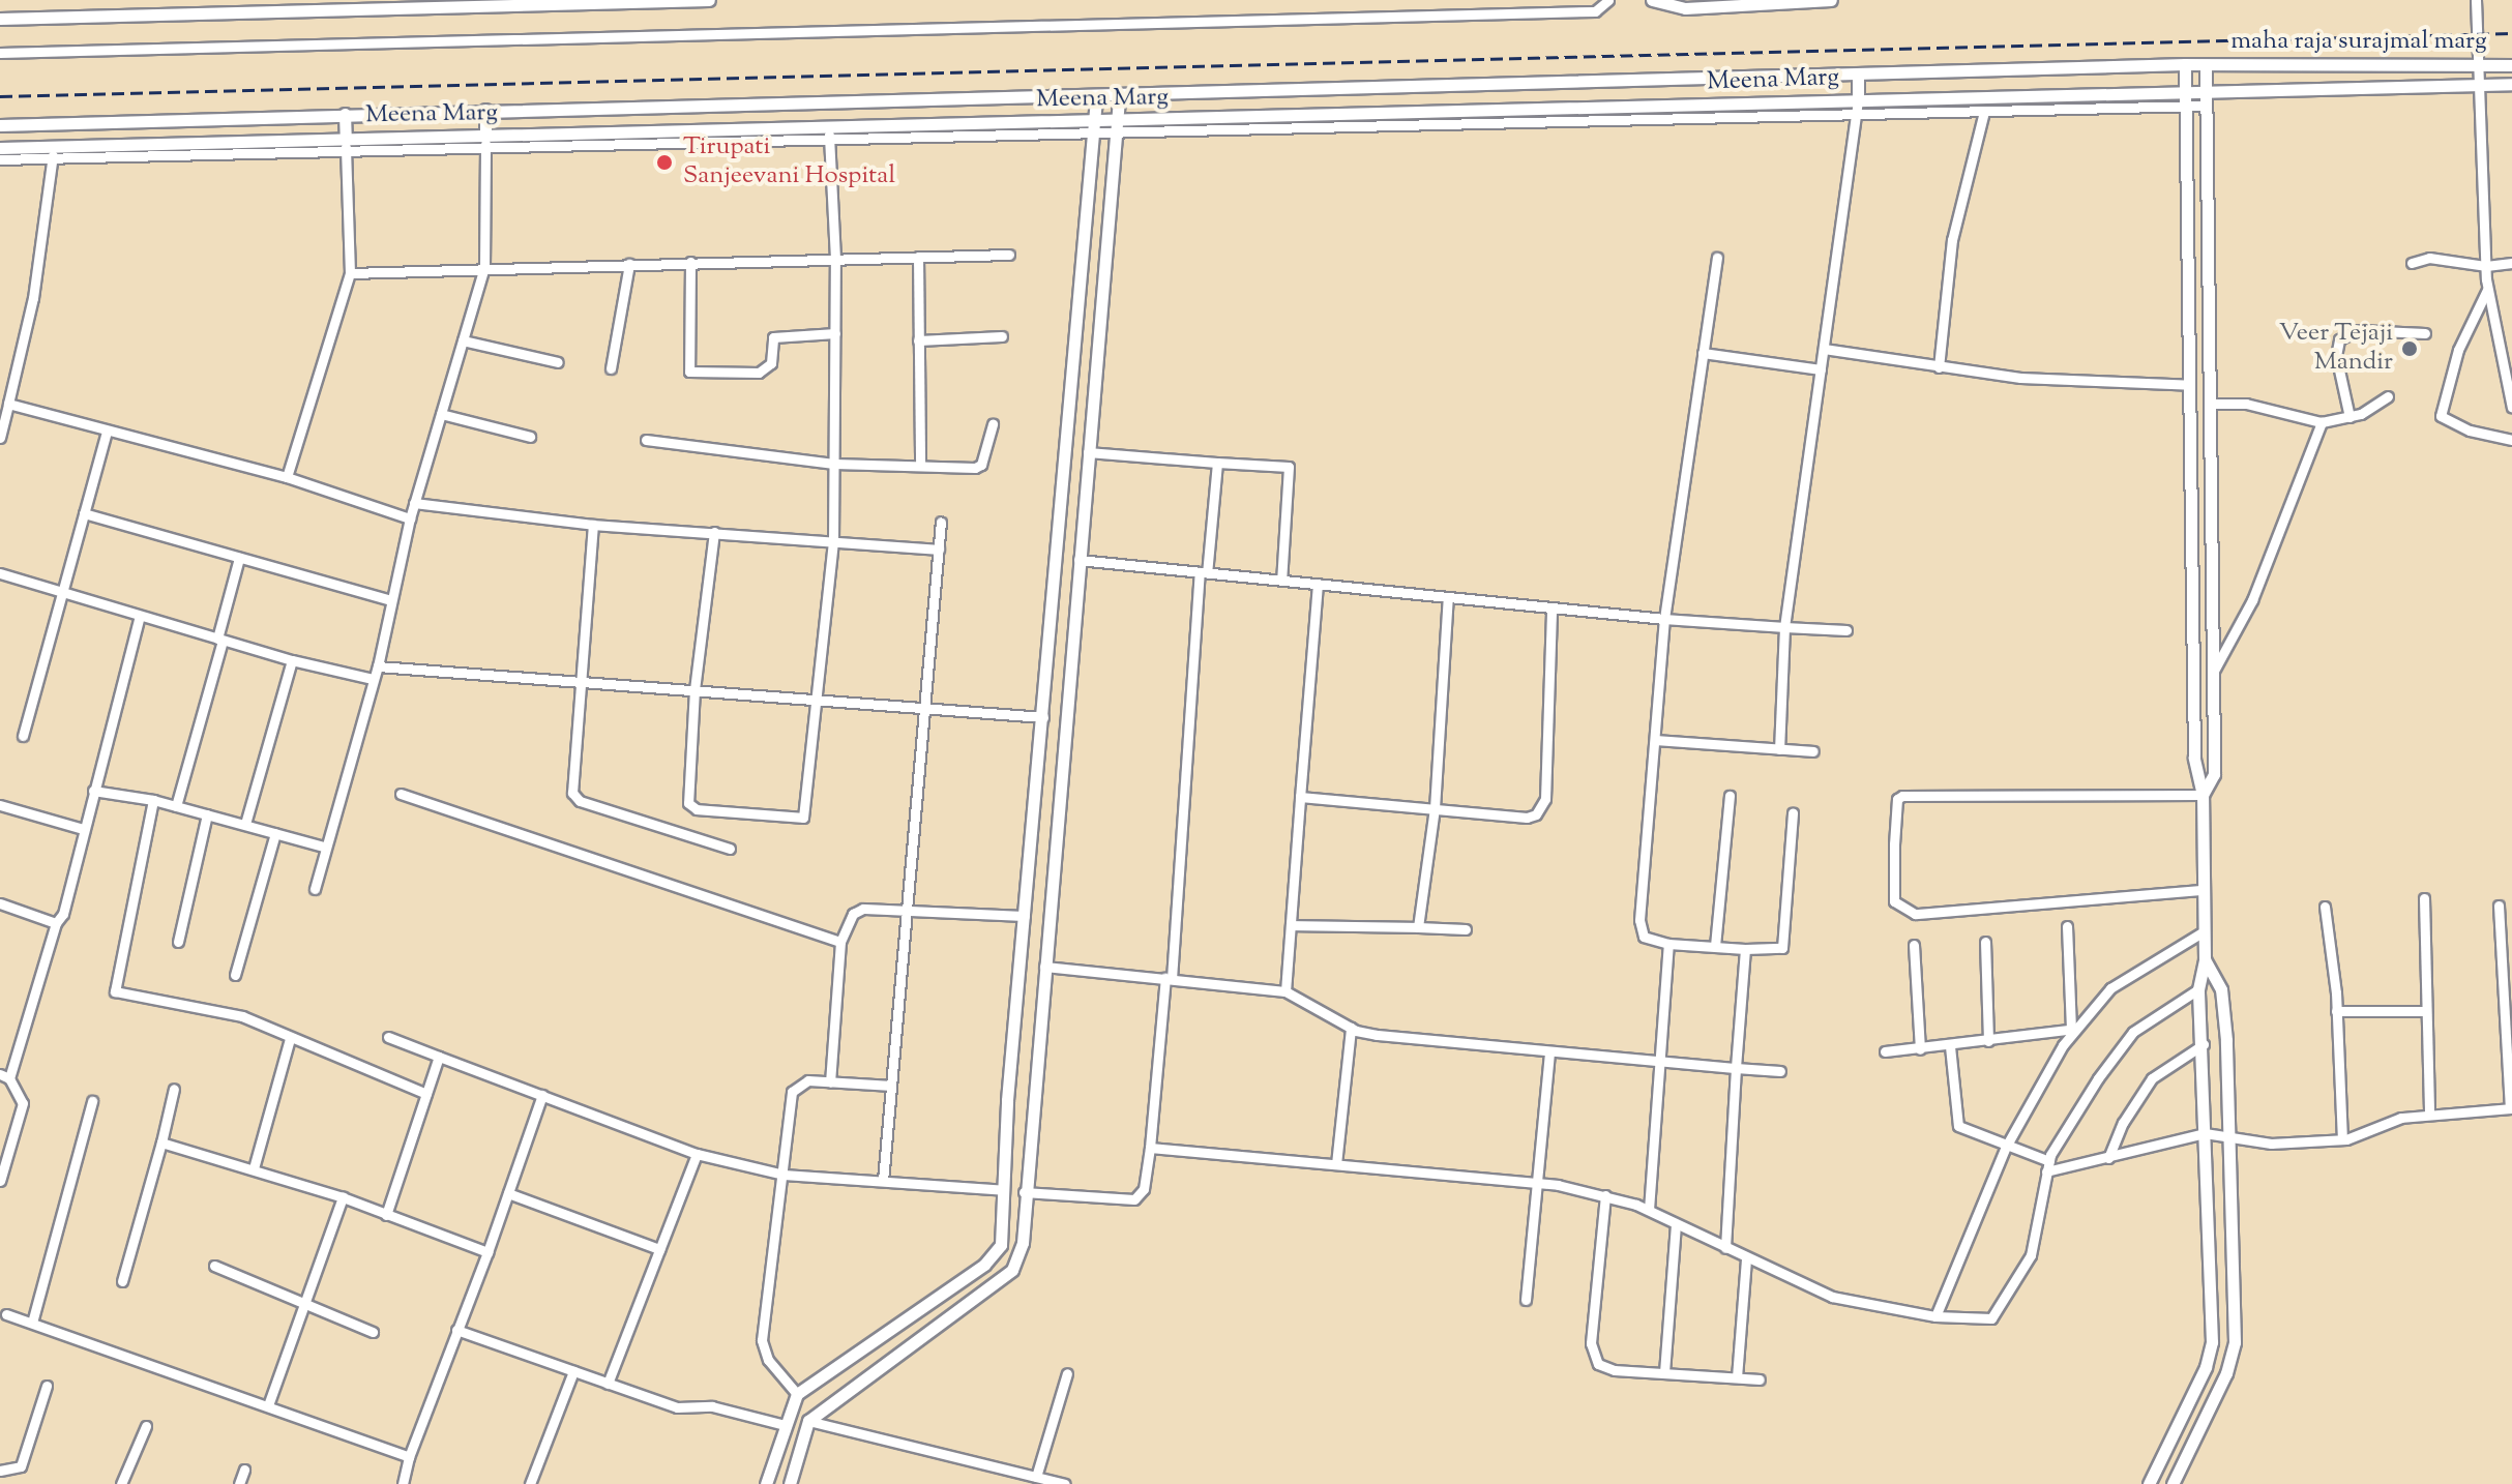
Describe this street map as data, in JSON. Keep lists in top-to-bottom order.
{
  "streets": {
    "street": ["maha raja surajmal marg", "Meena Marg"]
  },
  "crossings": [
    ["maha raja surajmal marg", "Meena Marg"]
  ],
  "places": ["Tirupati Sanjeevani Hospital", "Veer Tejaji Mandir"]
}
